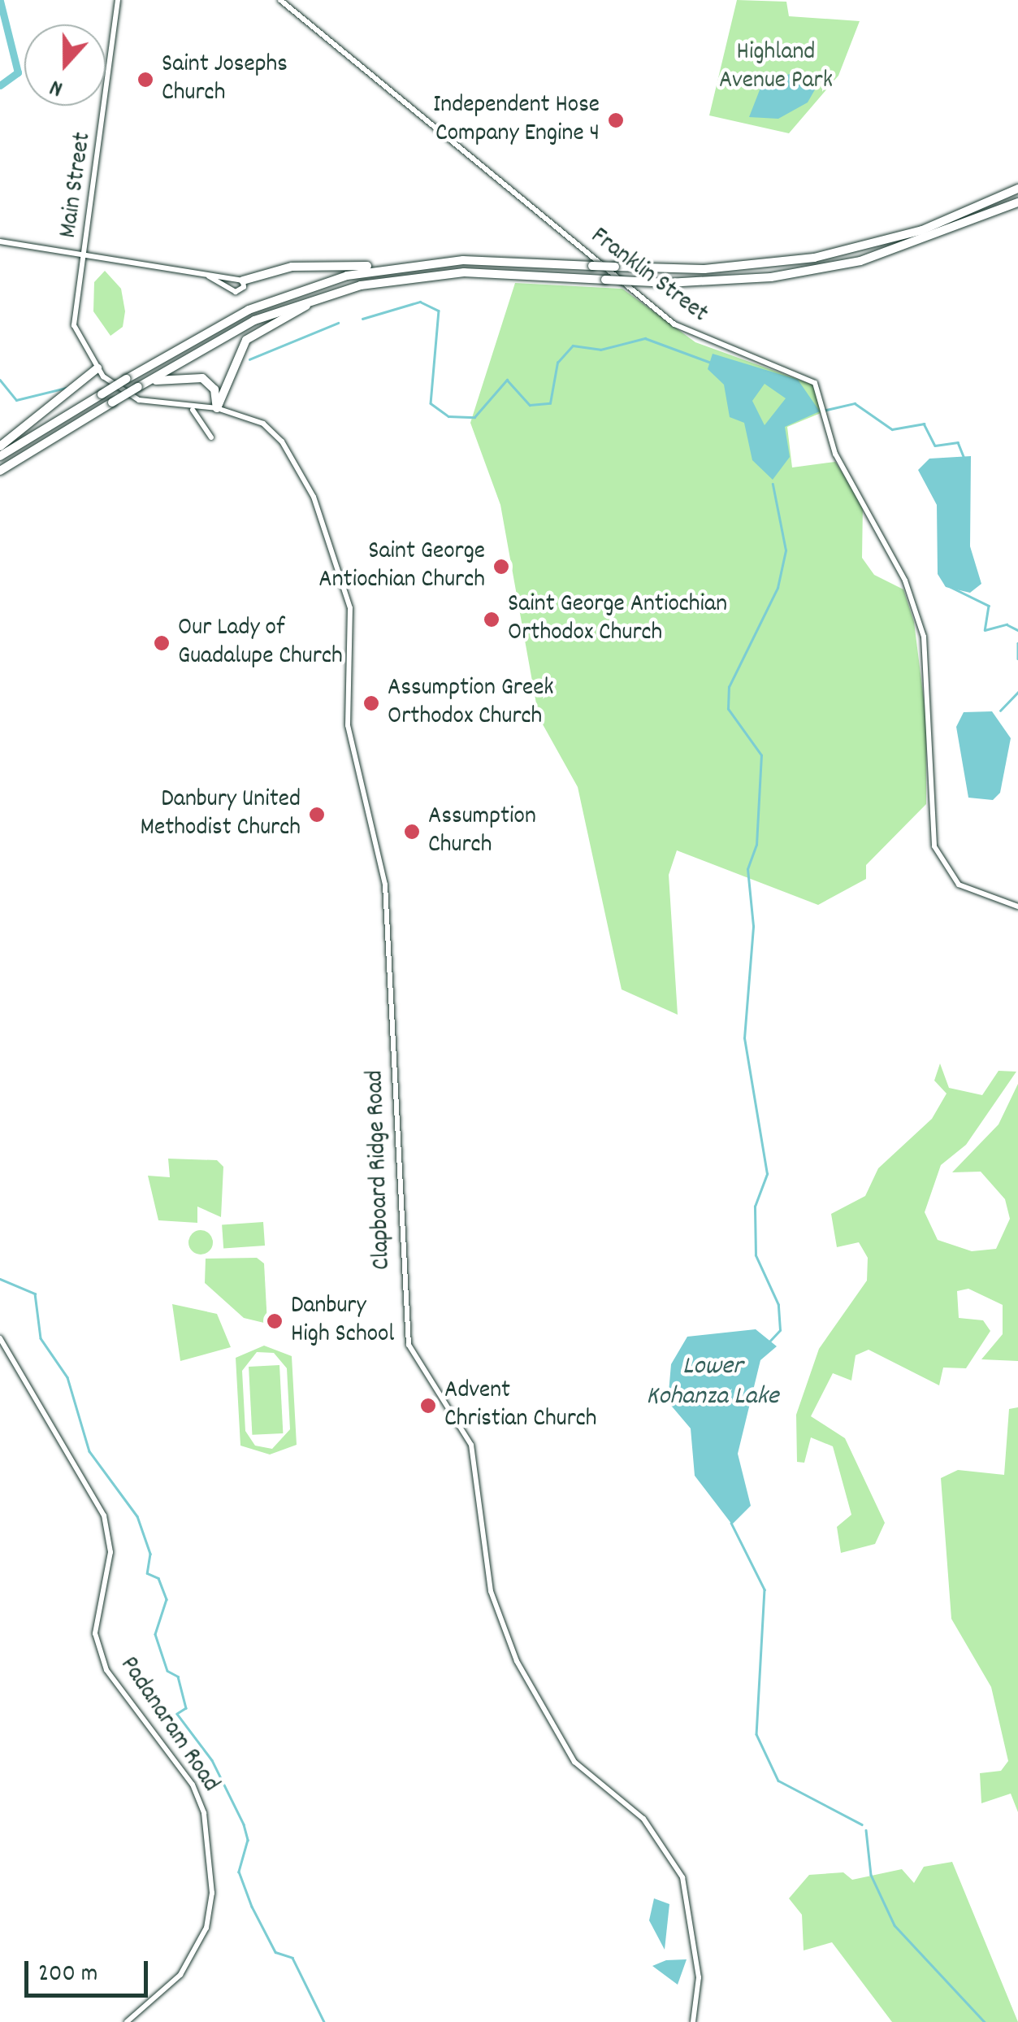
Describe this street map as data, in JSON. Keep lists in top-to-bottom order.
{
  "streets": {
    "main road": [
      "Main Street",
      "Franklin Street",
      "Clapboard Ridge Road",
      "Padanaram Road"
    ]
  },
  "water": ["Lower Kohanza Lake"],
  "parks": ["Highland Avenue Park"],
  "places": [
    "Saint Josephs Church",
    "Independent Hose Company Engine 4",
    "Saint George Antiochian Church",
    "Saint George Antiochian Orthodox Church",
    "Our Lady of Guadalupe Church",
    "Assumption Greek Orthodox Church",
    "Danbury United Methodist Church",
    "Assumption Church",
    "Danbury High School",
    "Advent Christian Church"
  ],
  "scale_bar": "200 m",
  "north": "bottom"
}
